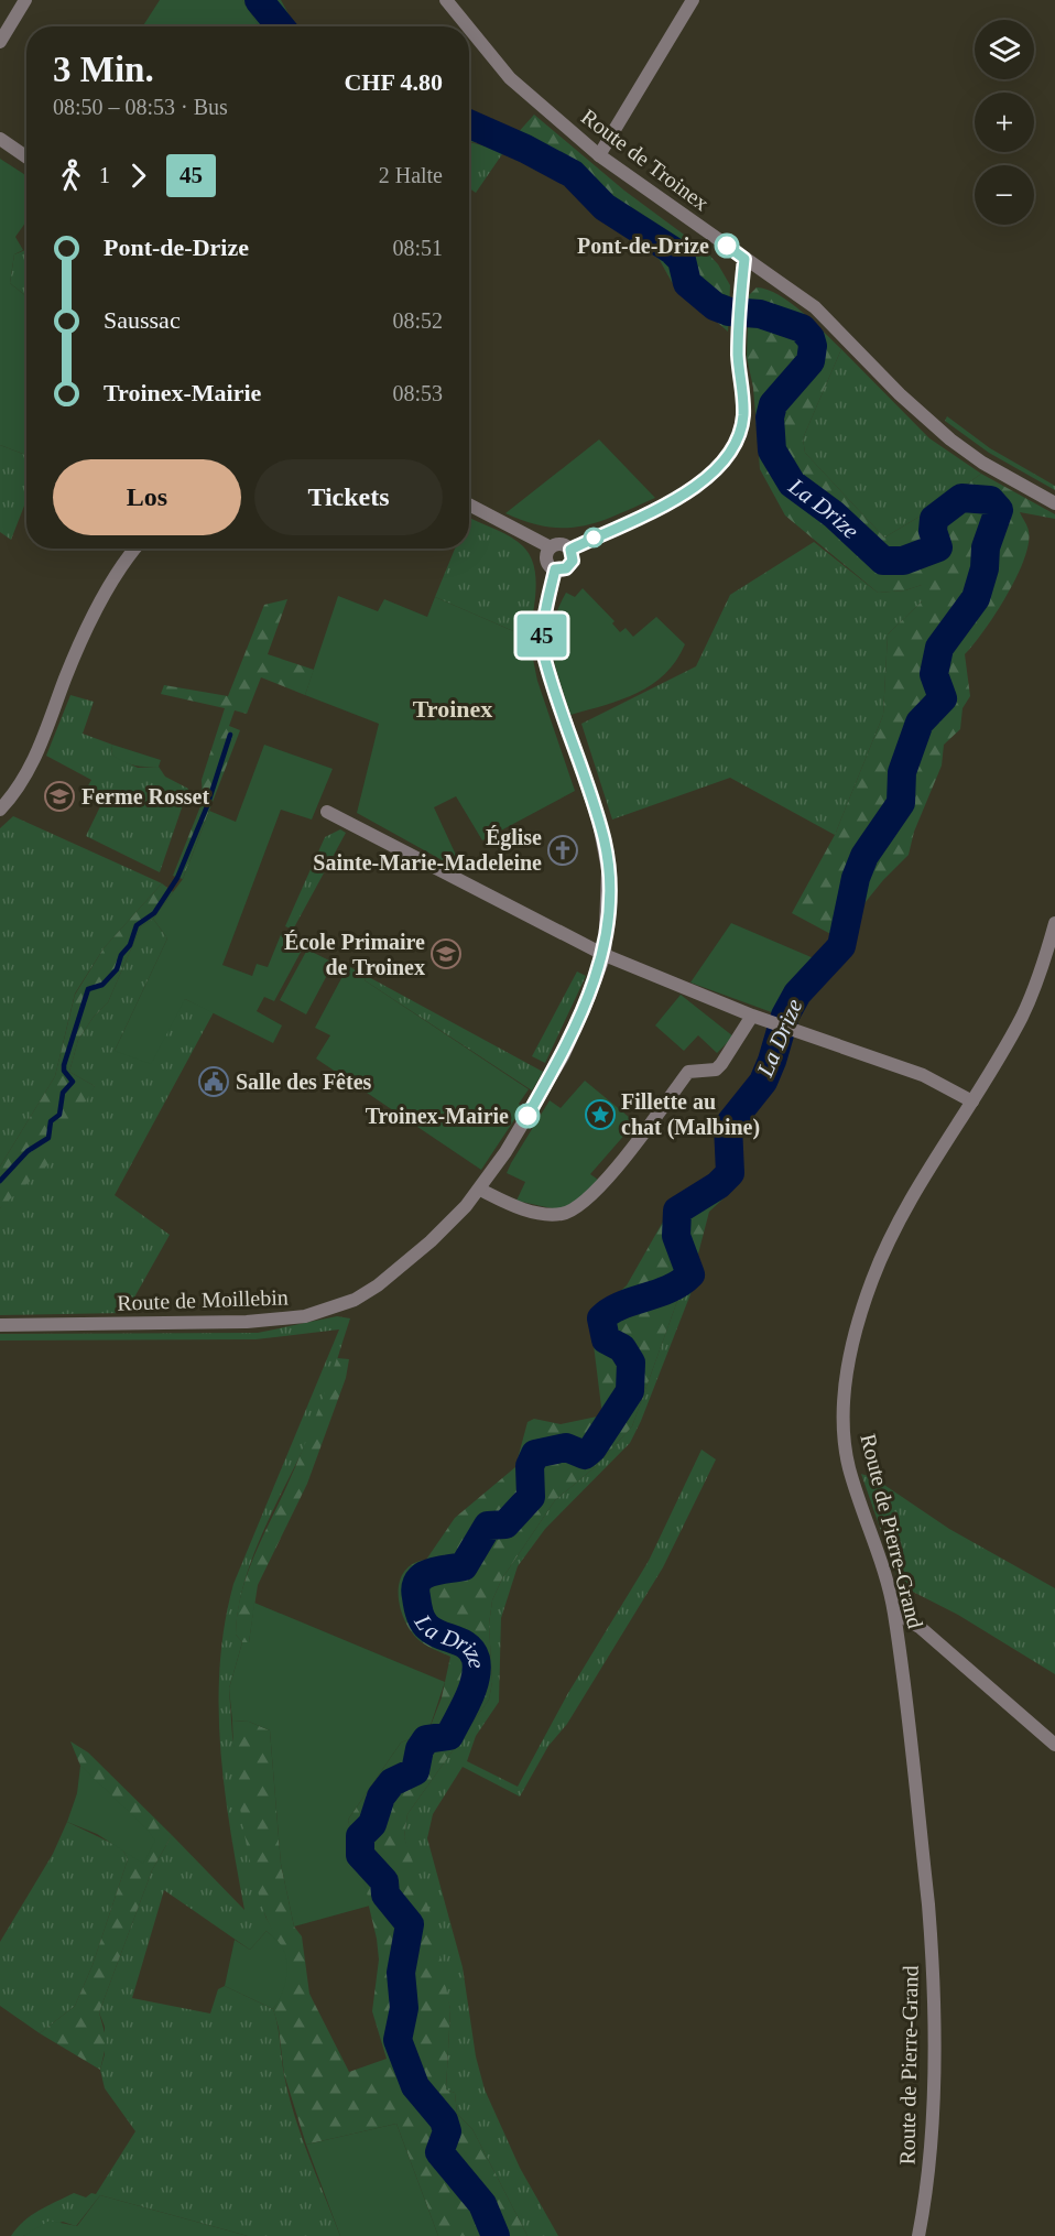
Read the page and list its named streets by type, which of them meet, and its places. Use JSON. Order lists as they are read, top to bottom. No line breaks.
{"streets":{"street":["Route de Troinex","Route de Moillebin","Route de Pierre-Grand"]},"districts":["Troinex"],"water":["La Drize"],"places":{"other":["Pont-de-Drize","Troinex-Mairie"],"school or university":["Ferme Rosset","École Primaire de Troinex"],"church":["Église Sainte-Marie-Madeleine"],"public building":["Salle des Fêtes"],"place":["Fillette au chat (Malbine)"]},"lines":["bus line 45"],"page":{"on_map":"45","map_buttons":["+","−"],"heading":["3 Min.","08:50 – 08:53 · Bus","CHF 4.80"],"legs":["1","45","2 Halte"],"list":[{"name":"Pont-de-Drize","value":"08:51"},{"name":"Saussac","value":"08:52"},{"name":"Troinex-Mairie","value":"08:53"}],"buttons":["Los","Tickets"]}}
